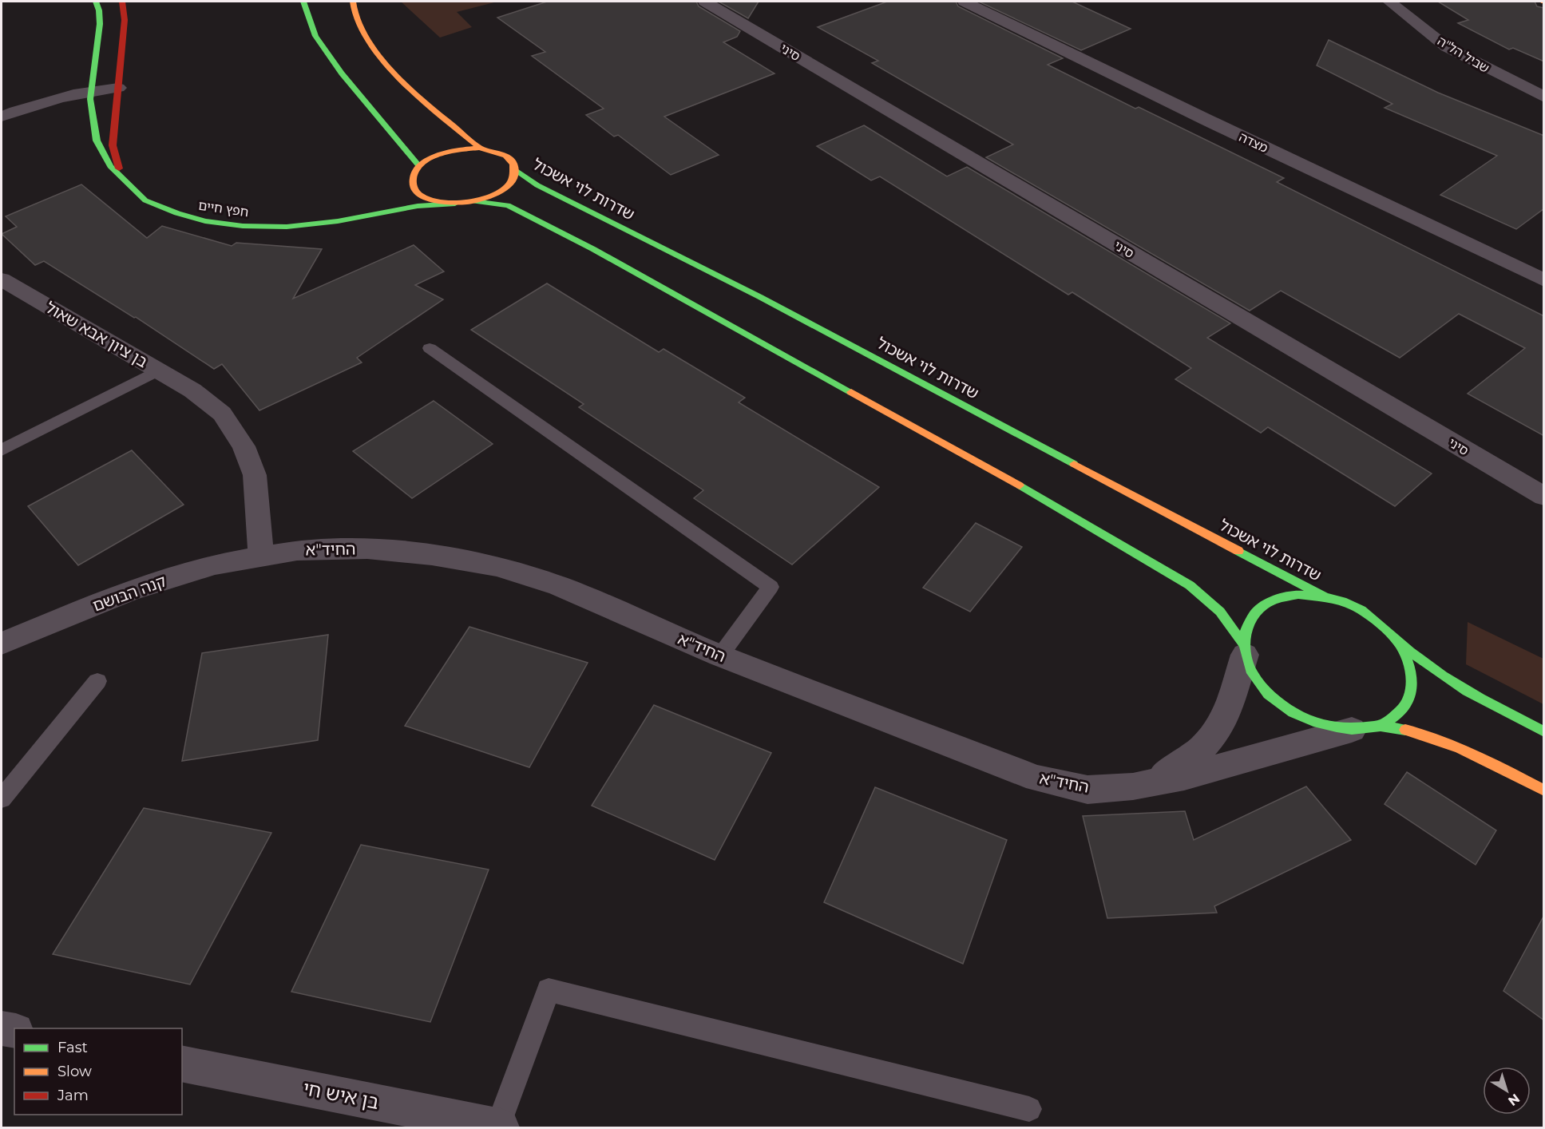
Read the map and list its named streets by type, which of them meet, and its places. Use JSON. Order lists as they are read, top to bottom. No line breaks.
{"streets":{"main road":["שדרות לוי אשכול","חפץ חיים"],"street":["סיני","שביל הל\"ה","מצדה","בן ציון אבא שאול","החיד\"א","קנה הבושם","בן איש חי"]},"crossings":[["שדרות לוי אשכול","החיד\"א"],["בן ציון אבא שאול","החיד\"א"],["בן ציון אבא שאול","קנה הבושם"],["החיד\"א","קנה הבושם"]],"legend":["Fast","Slow","Jam"],"north":"bottom right"}
